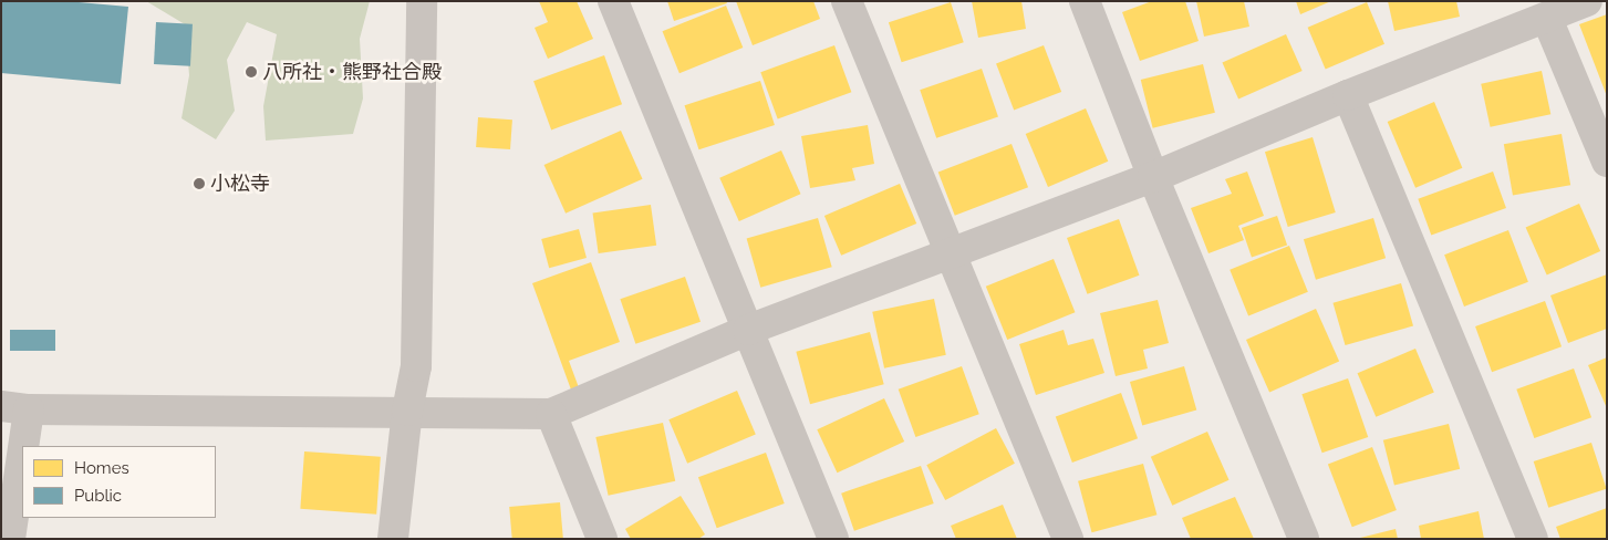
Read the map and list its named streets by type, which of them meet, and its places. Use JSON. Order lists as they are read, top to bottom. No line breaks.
{"places":["八所社・熊野社合殿","小松寺"],"legend":["Homes","Public"]}
